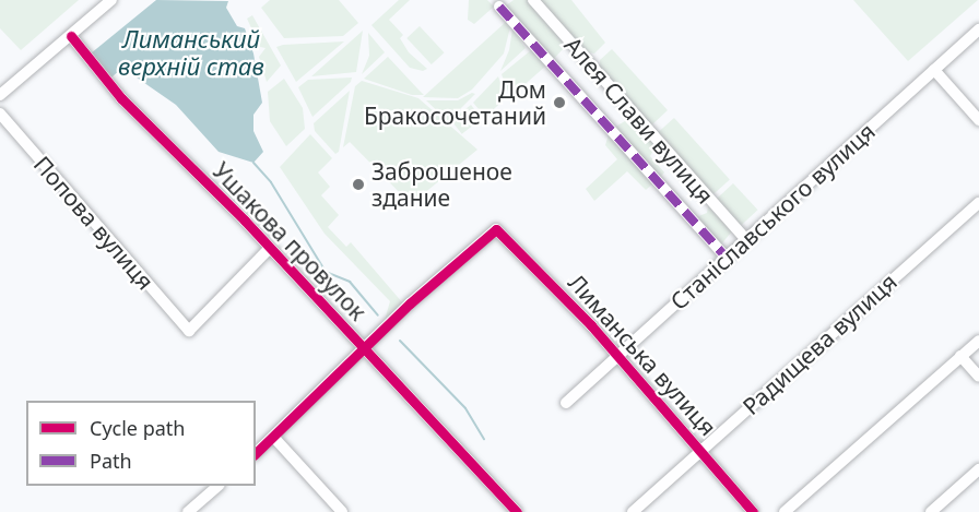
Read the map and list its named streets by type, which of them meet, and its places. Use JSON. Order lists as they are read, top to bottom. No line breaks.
{"streets":{"street":["Алея Слави вулиця","Станіславського вулиця","Попова вулиця","Ушакова провулок","Радищева вулиця","Лиманська вулиця"]},"crossings":[["Алея Слави вулиця","Станіславського вулиця"],["Станіславського вулиця","Лиманська вулиця"],["Попова вулиця","Ушакова провулок"],["Ушакова провулок","Лиманська вулиця"],["Радищева вулиця","Лиманська вулиця"]],"water":["Лиманський верхній став"],"places":["Дом Бракосочетаний","Заброшеное здание"],"legend":["Cycle path","Path"]}
